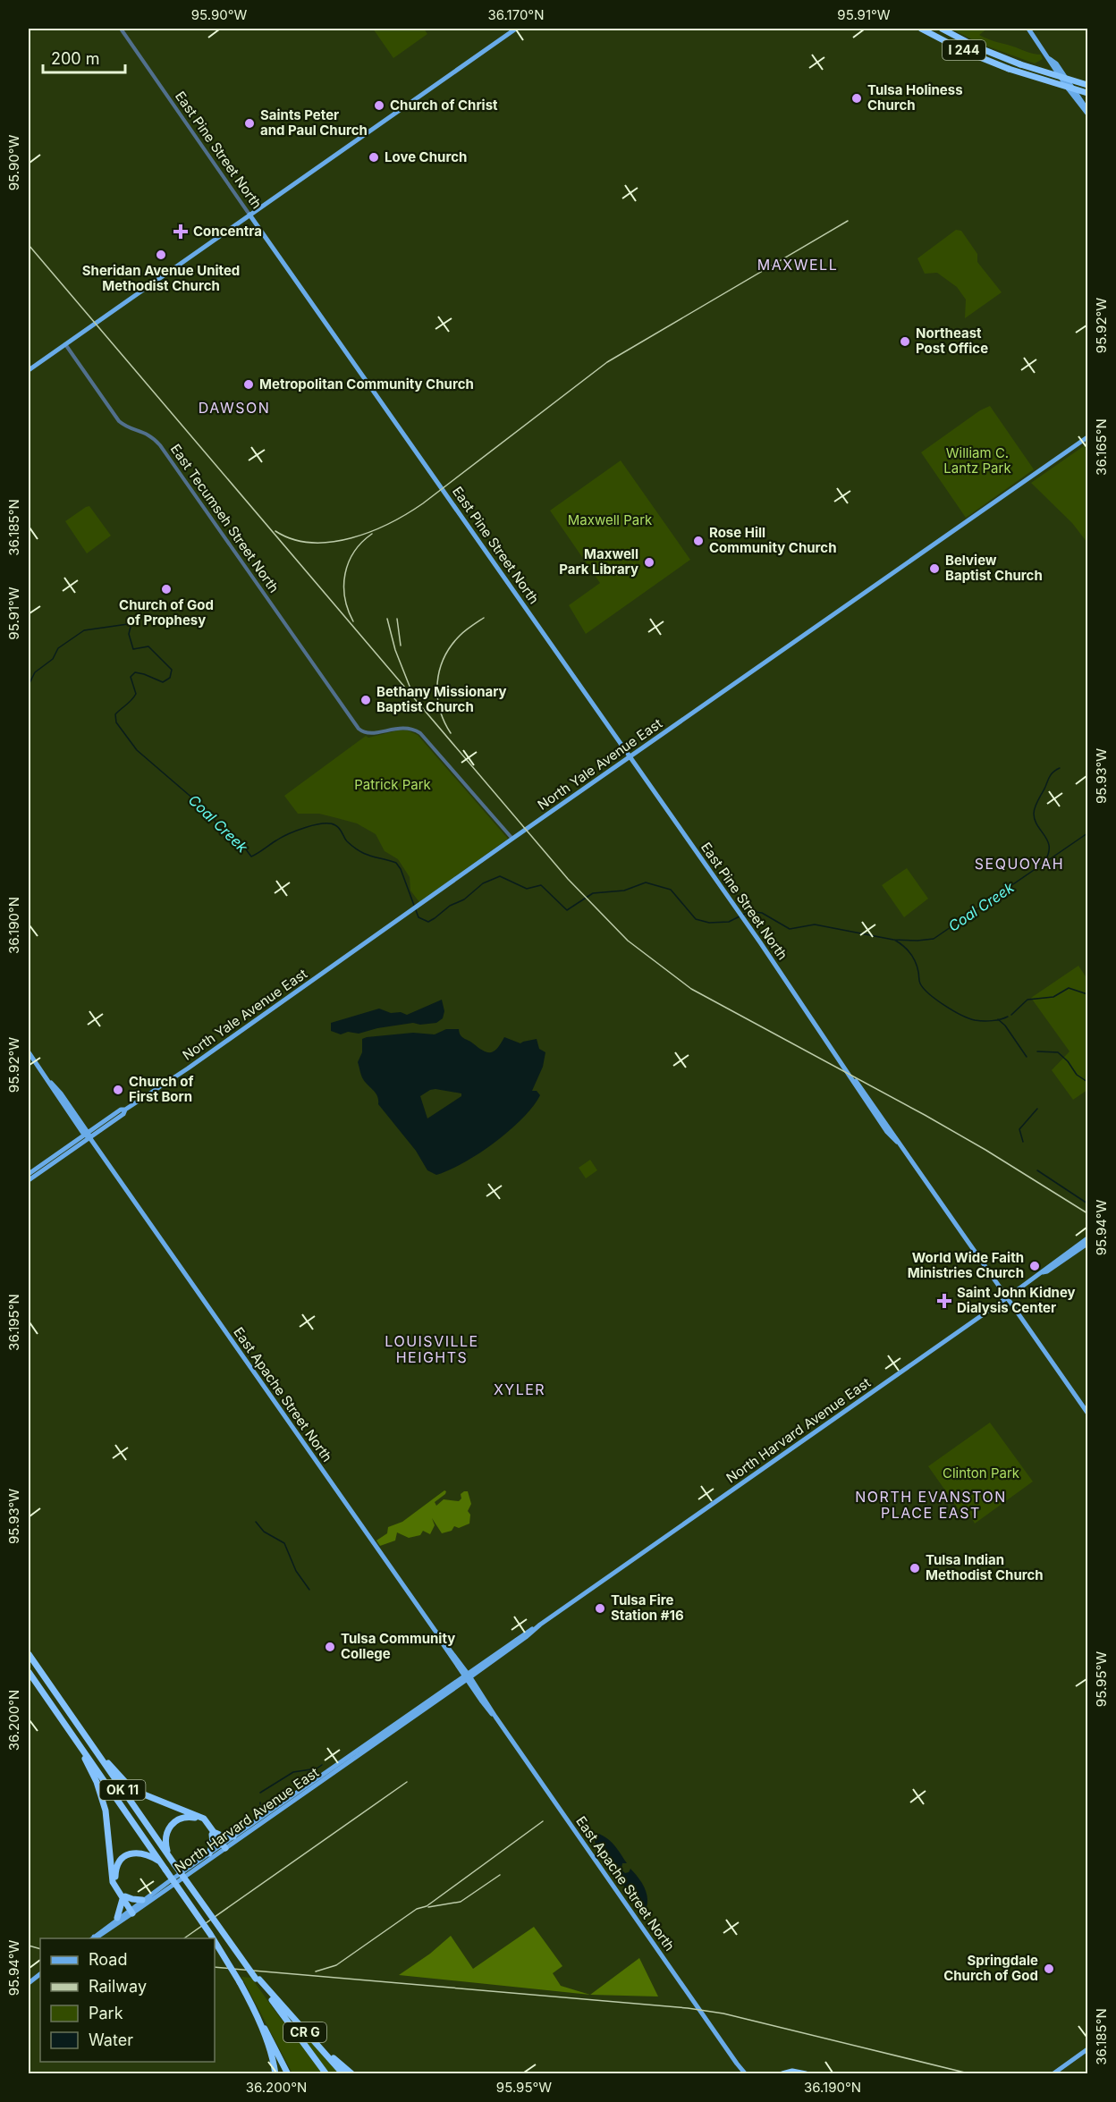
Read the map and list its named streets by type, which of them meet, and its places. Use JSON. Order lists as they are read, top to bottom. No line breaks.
{"streets":{"highway":["I 244","OK 11","CR G"],"main road":["East Pine Street North","North Yale Avenue East","East Apache Street North","North Harvard Avenue East"],"street":["East Tecumseh Street North"]},"crossings":[["East Pine Street North","North Yale Avenue East"],["East Pine Street North","North Harvard Avenue East"],["East Tecumseh Street North","North Yale Avenue East"],["North Yale Avenue East","East Apache Street North"],["East Apache Street North","North Harvard Avenue East"],["OK 11","CR G"]],"districts":["MAXWELL","DAWSON","SEQUOYAH","LOUISVILLE HEIGHTS","XYLER","NORTH EVANSTON PLACE EAST"],"water":["Coal Creek"],"parks":["William C. Lantz Park","Maxwell Park","Patrick Park","Clinton Park"],"places":{"other":["Tulsa Holiness Church","Church of Christ","Saints Peter and Paul Church","Love Church","Sheridan Avenue United Methodist Church","Northeast Post Office","Metropolitan Community Church","Rose Hill Community Church","Maxwell Park Library","Belview Baptist Church","Church of God of Prophesy","Bethany Missionary Baptist Church","Church of First Born","World Wide Faith Ministries Church","Tulsa Indian Methodist Church","Tulsa Fire Station #16","Tulsa Community College","Springdale Church of God"],"health":["Concentra","Saint John Kidney Dialysis Center"]},"legend":["Road","Railway","Park","Water"],"scale_bar":"200 m","coordinates":["95.90°W","36.170°N","95.91°W","95.92°W","36.165°N","36.185°N","95.93°W","36.190°N","95.94°W","36.195°N","95.95°W","36.200°N"]}
